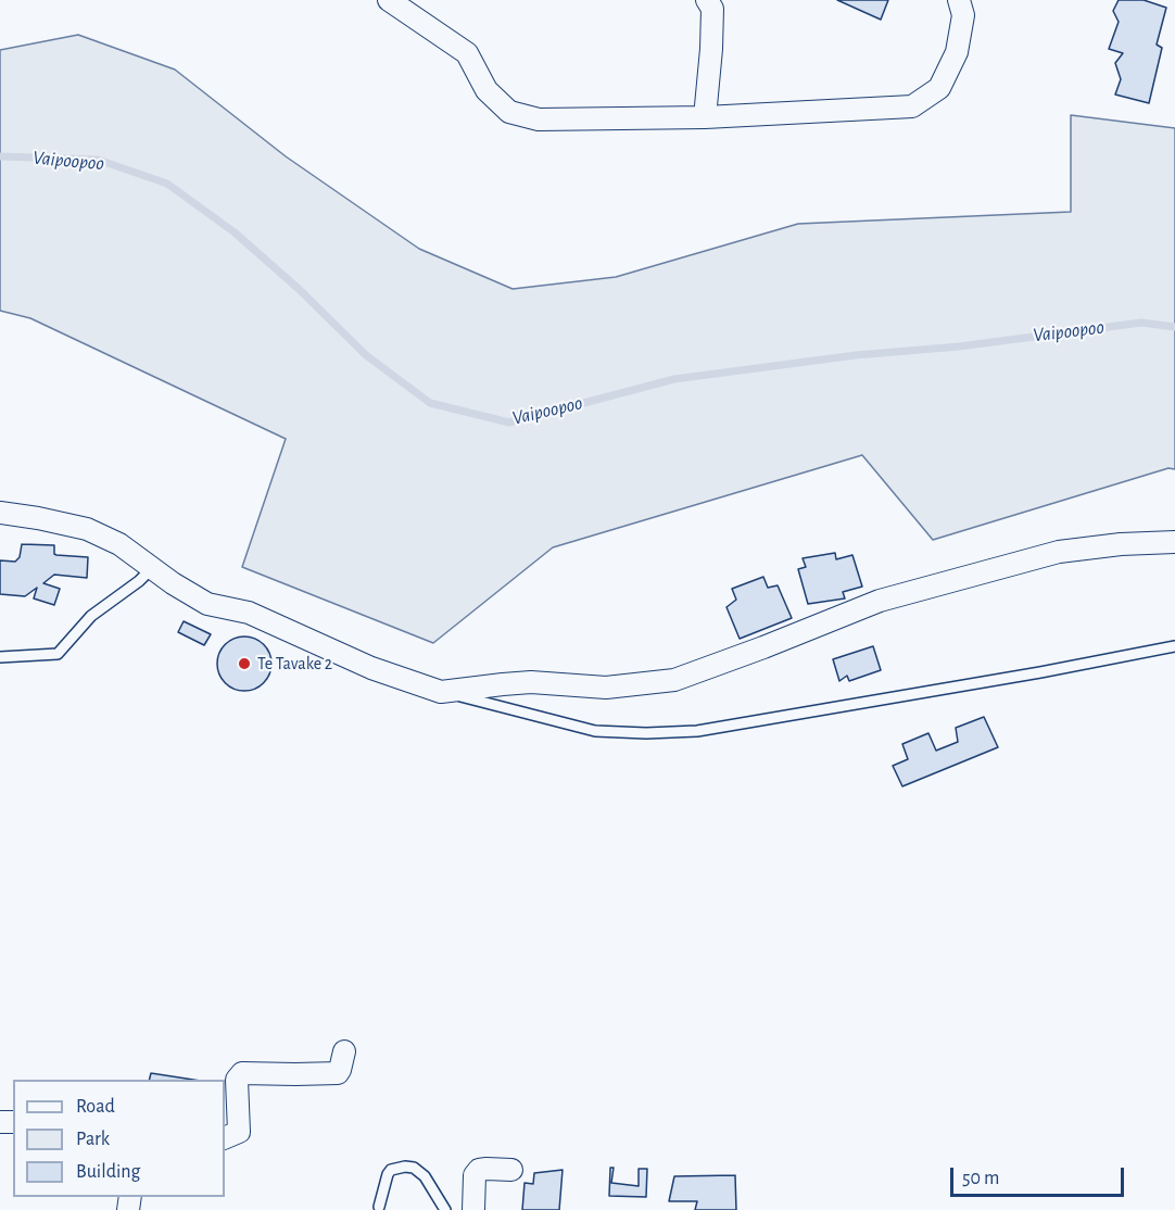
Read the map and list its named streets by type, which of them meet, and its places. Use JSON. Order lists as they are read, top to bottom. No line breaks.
{"water":["Vaipoopoo"],"places":["Te Tavake 2"],"legend":["Road","Park","Building"],"scale_bar":"50 m"}
